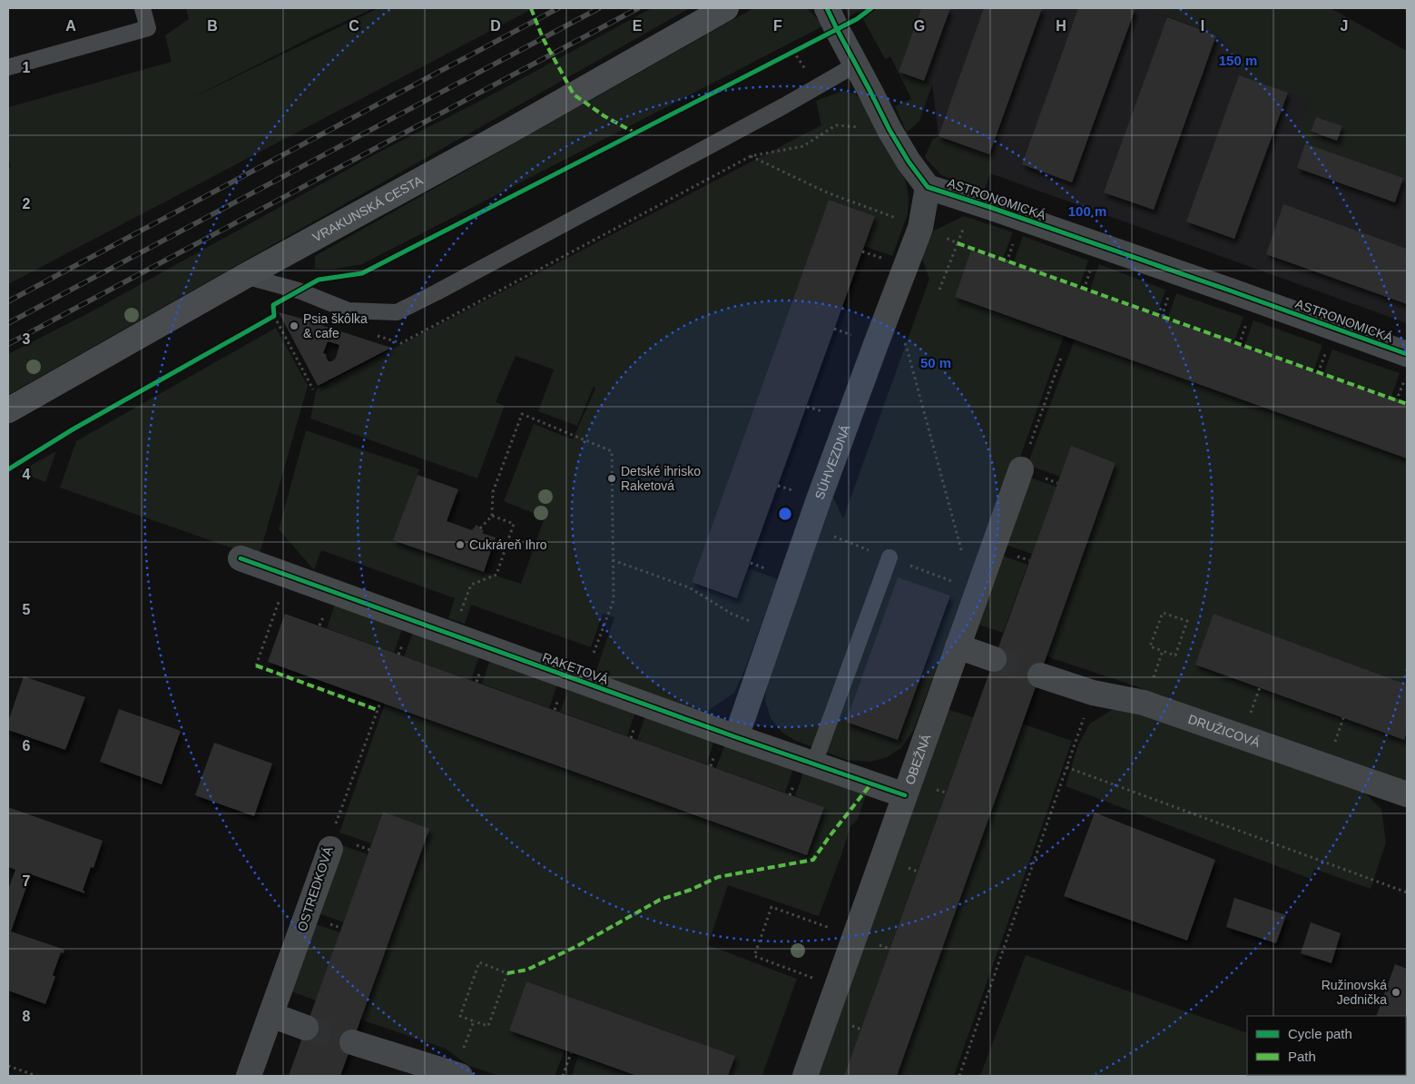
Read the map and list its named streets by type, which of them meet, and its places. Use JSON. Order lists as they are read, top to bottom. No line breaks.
{"streets":{"main road":["VRAKUNSKÁ CESTA"],"street":["ASTRONOMICKÁ","SÚHVEZDNÁ","RAKETOVÁ","DRUŽICOVÁ","OBEŽNÁ","OSTREDKOVÁ"]},"crossings":[["ASTRONOMICKÁ","SÚHVEZDNÁ"],["SÚHVEZDNÁ","RAKETOVÁ"],["RAKETOVÁ","OBEŽNÁ"]],"places":["Psia škôlka & cafe","Detské ihrisko Raketová","Cukráreň Ihro","Ružinovská Jednička"],"legend":["Cycle path","Path"],"grid":{"columns":["A","B","C","D","E","F","G","H","I","J"],"rows":["1","2","3","4","5","6","7","8"]},"rings":["150 m","100 m","50 m"]}
